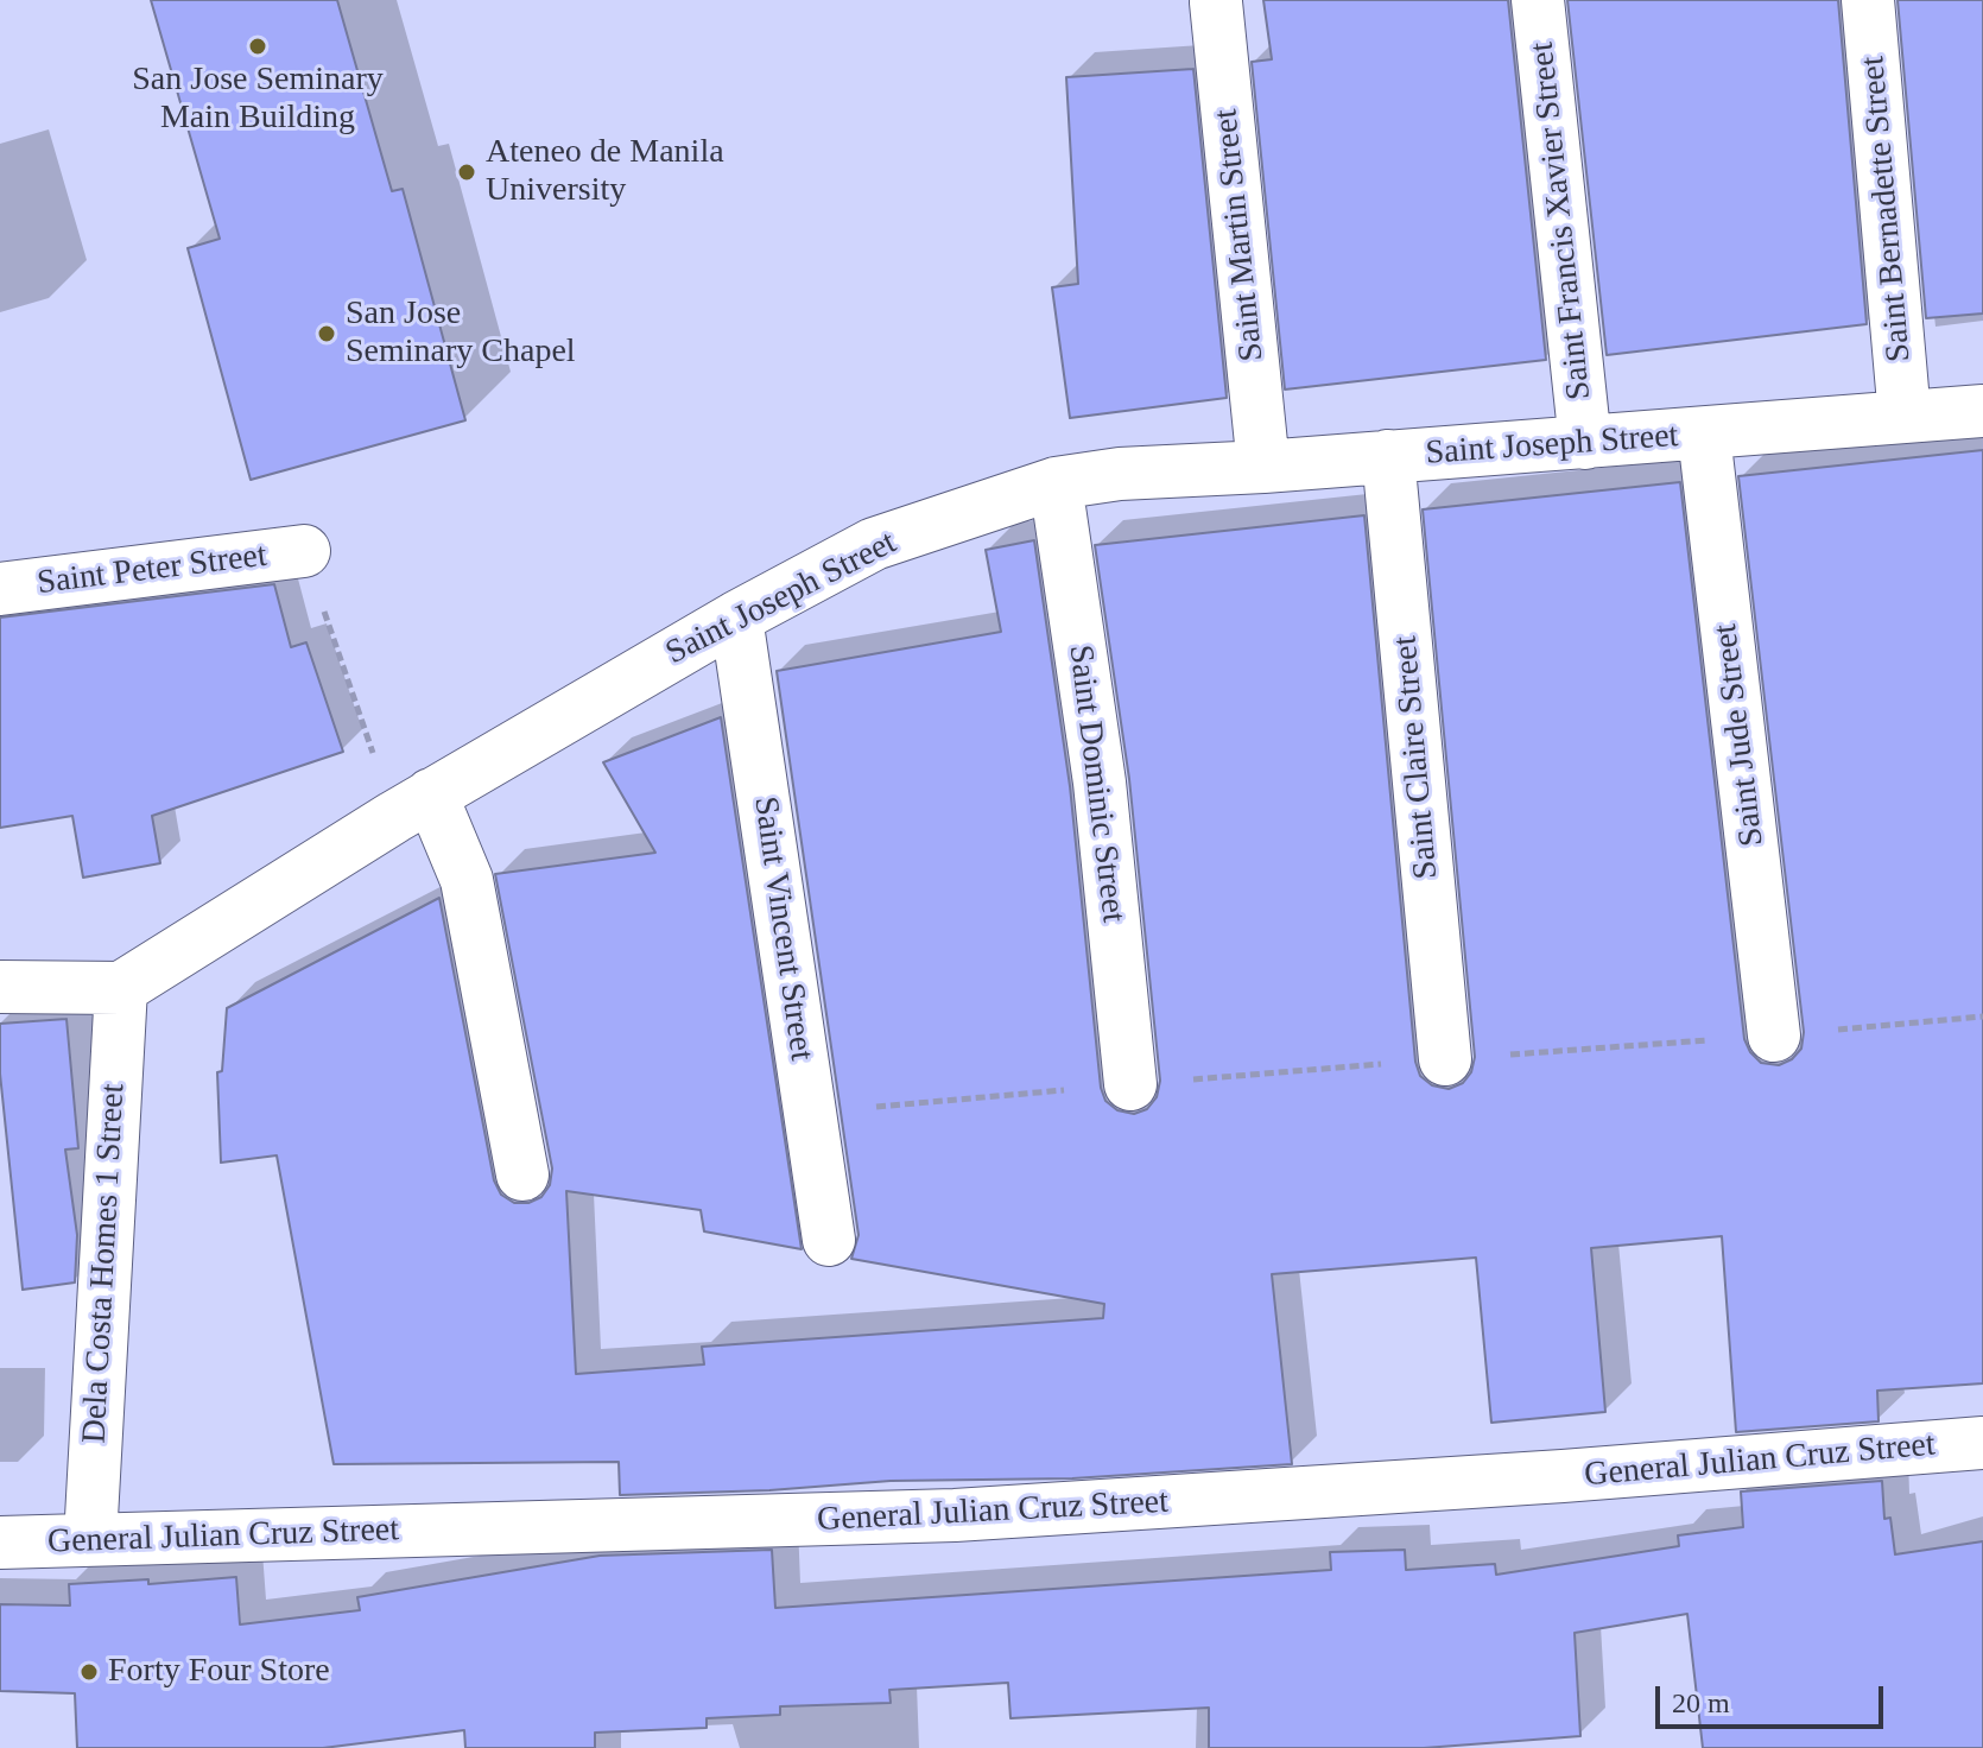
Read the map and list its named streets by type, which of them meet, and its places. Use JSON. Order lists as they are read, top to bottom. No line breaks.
{"streets":{"street":["Saint Bernadette Street","Saint Francis Xavier Street","Saint Martin Street","Saint Joseph Street","Saint Peter Street","Saint Jude Street","Saint Claire Street","Saint Dominic Street","Saint Vincent Street","Dela Costa Homes 1 Street","General Julian Cruz Street"]},"crossings":[["Saint Bernadette Street","Saint Joseph Street"],["Saint Francis Xavier Street","Saint Joseph Street"],["Saint Martin Street","Saint Joseph Street"],["Saint Joseph Street","Saint Jude Street"],["Saint Joseph Street","Saint Claire Street"],["Saint Joseph Street","Saint Dominic Street"],["Saint Joseph Street","Saint Vincent Street"],["Saint Joseph Street","Dela Costa Homes 1 Street"],["Dela Costa Homes 1 Street","General Julian Cruz Street"]],"places":["San Jose Seminary Main Building","Ateneo de Manila University","San Jose Seminary Chapel","Forty Four Store"],"scale_bar":"20 m"}
